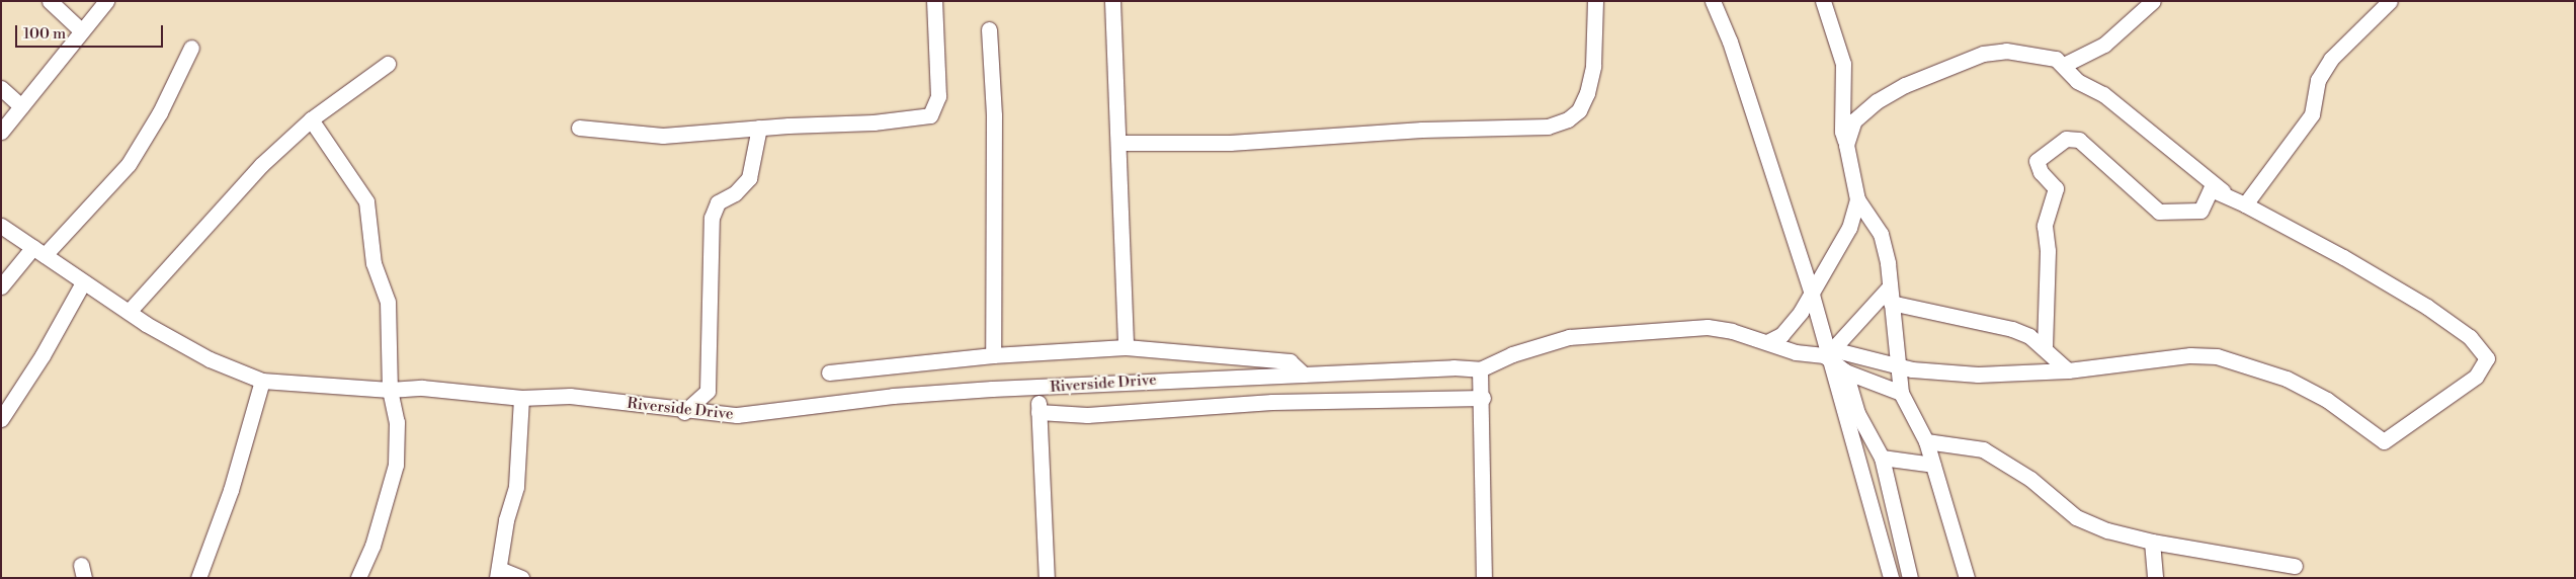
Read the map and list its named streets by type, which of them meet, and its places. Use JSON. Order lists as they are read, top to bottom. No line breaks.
{"streets":{"street":["Riverside Drive"]},"scale_bar":"100 m"}
